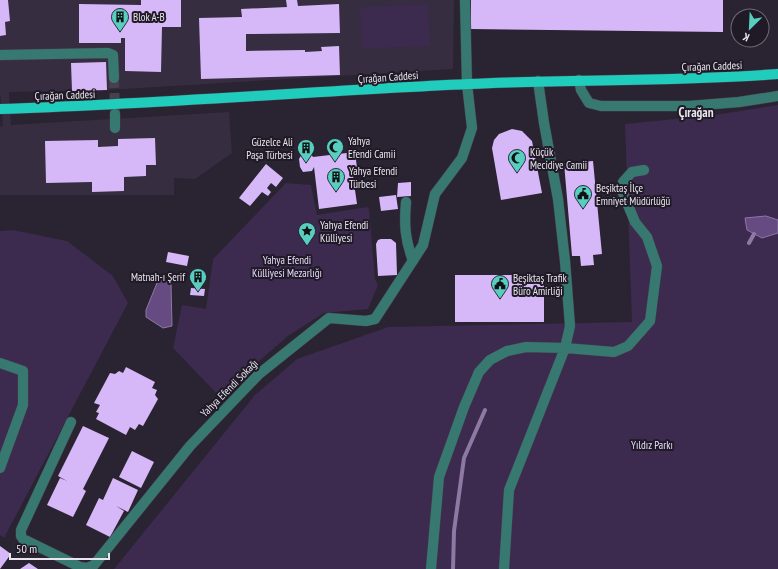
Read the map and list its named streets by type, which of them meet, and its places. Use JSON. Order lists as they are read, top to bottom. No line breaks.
{"streets":{"main road":["Çırağan Caddesi"],"street":["Yahya Efendi Sokağı"]},"crossings":[["Çırağan Caddesi","Yahya Efendi Sokağı"]],"districts":["Çırağan"],"parks":["Yahya Efendi Külliyesi Mezarlığı","Yıldız Parkı"],"places":{"building":["Blok A-B","Güzelce Ali Paşa Türbesi","Yahya Efendi Türbesi","Matnah-ı Şerif"],"mosque":["Yahya Efendi Camii","Küçük Mecidiye Camii"],"public building":["Beşiktaş İlçe Emniyet Müdürlüğü","Beşiktaş Trafik Büro Amirliği"],"place":["Yahya Efendi Külliyesi"]},"scale_bar":"50 m","north":"bottom left"}
